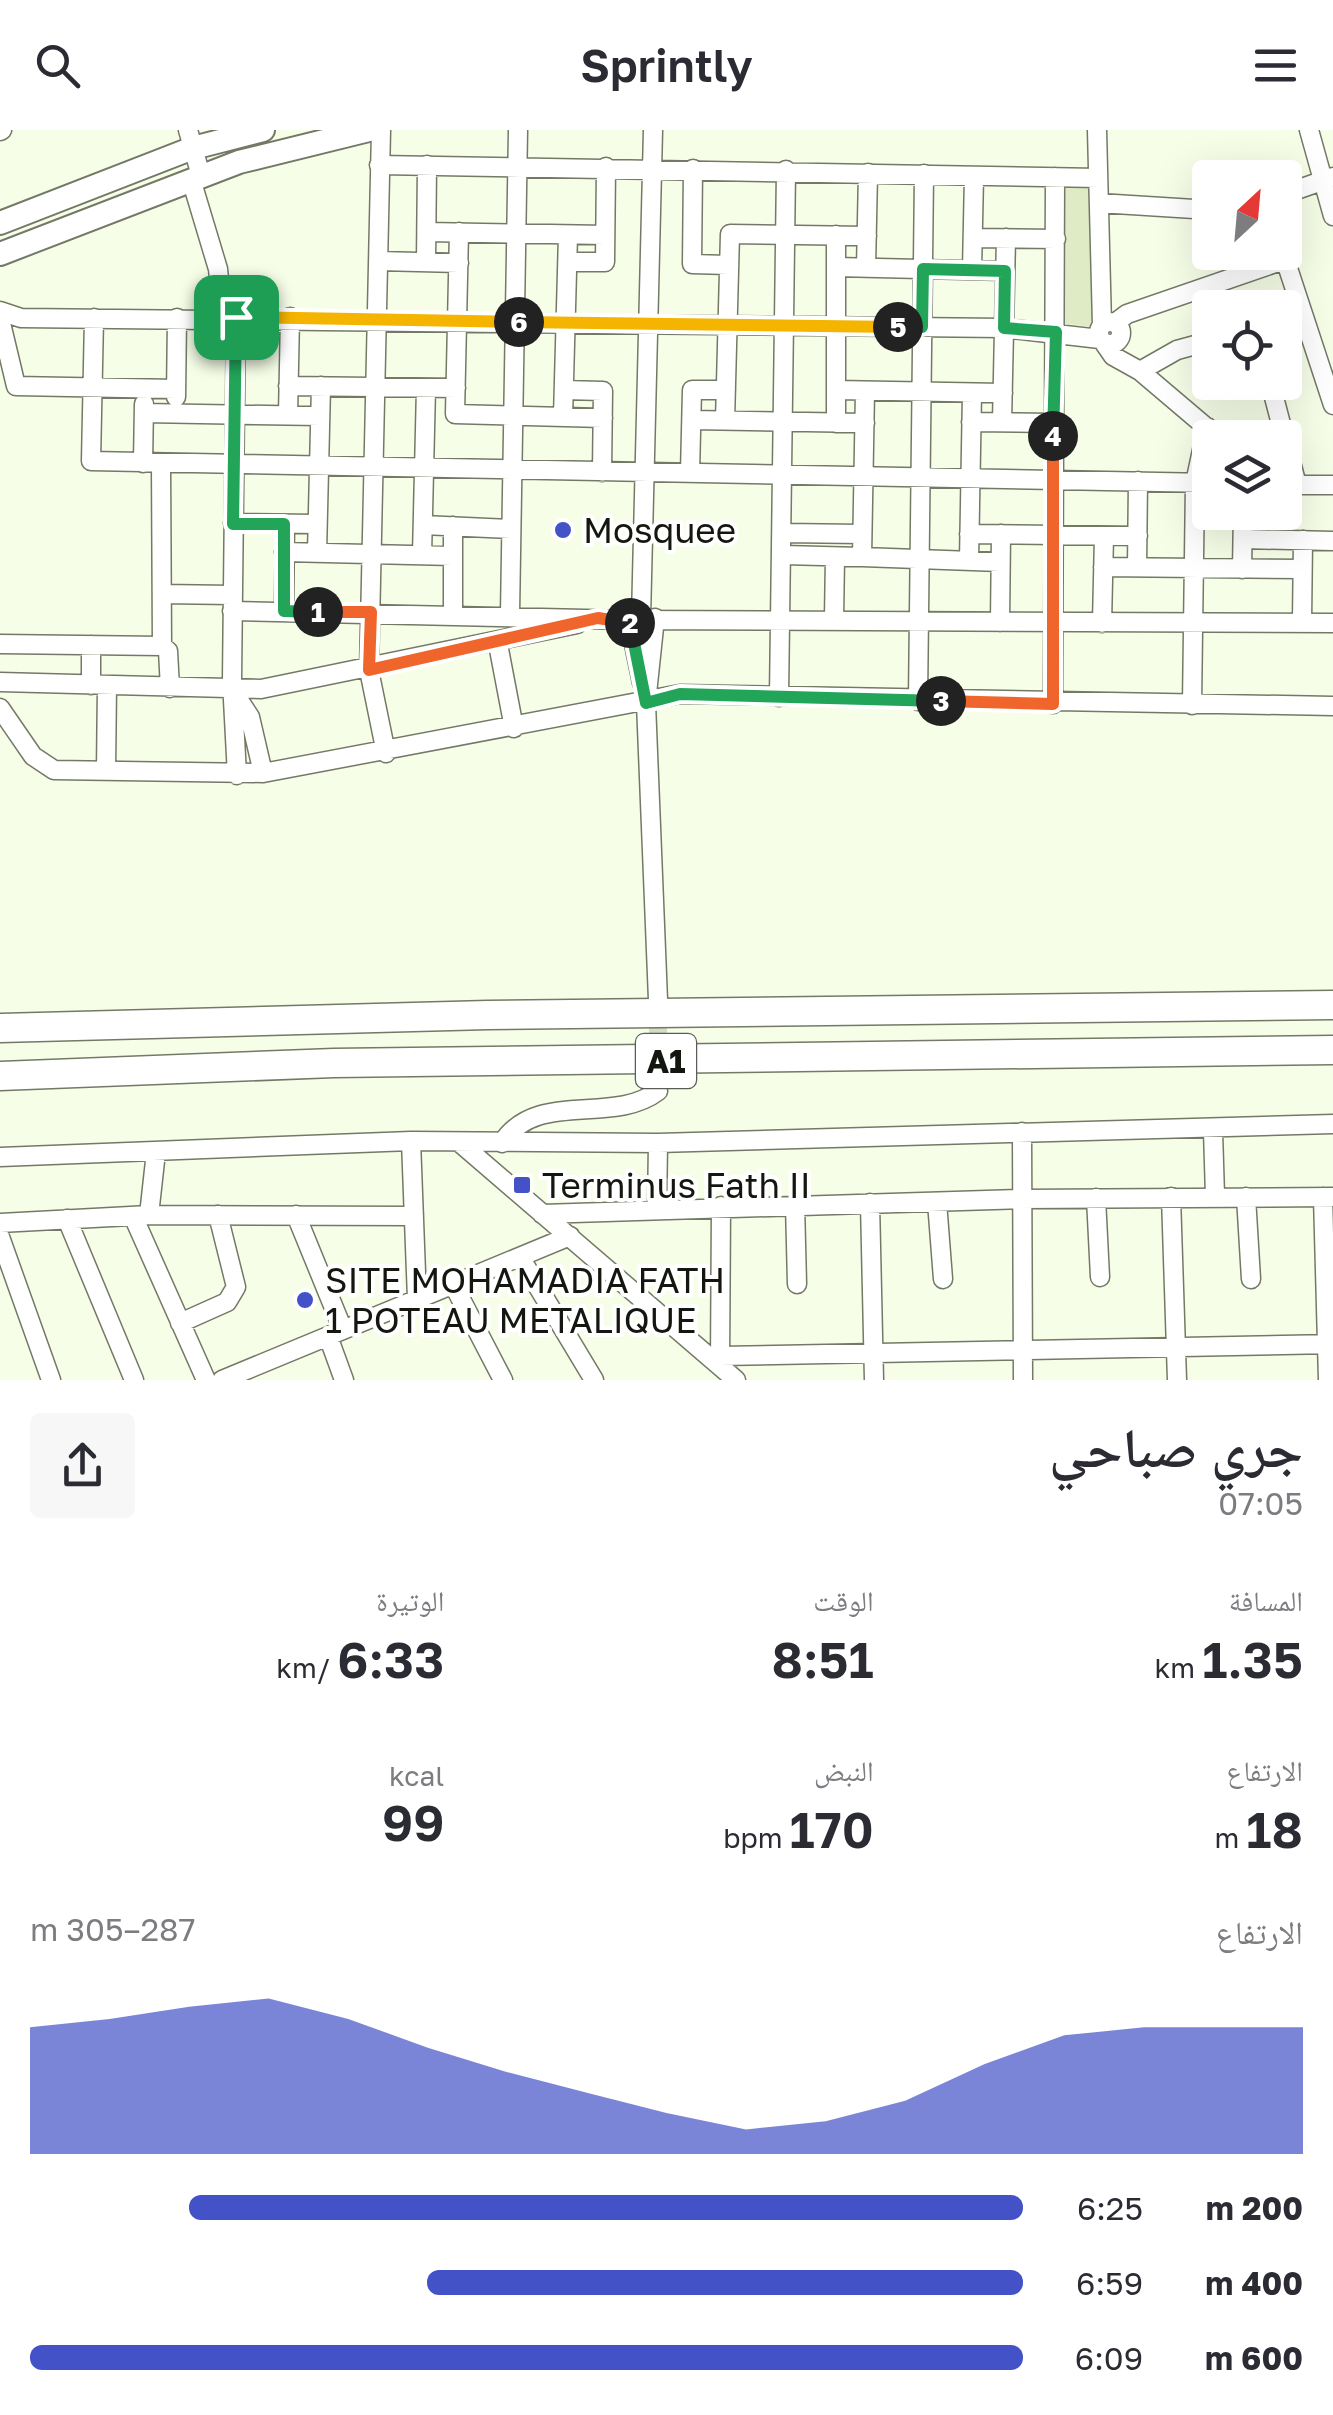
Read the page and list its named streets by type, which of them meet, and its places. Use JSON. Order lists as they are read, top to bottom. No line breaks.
{"streets":{"highway":["A1"]},"places":{"other":["Mosquee","SITE MOHAMADIA FATH 1 POTEAU METALIQUE"],"transit":["Terminus Fath II"]},"north":"top right","page":{"header":"Sprintly","pins":["6","5","4","1","2","3"],"heading":["جري صباحي","07:05"],"stats":[["المسافة","1.35 km"],["الوقت","8:51"],["الوتيرة","6:33 /km"],["الارتفاع","18 m"],["النبض","170 bpm"],["kcal","99"]],"chart":["الارتفاع","287–305 m"],"list":[{"name":"200 m","note":"6:25"},{"name":"400 m","note":"6:59"},{"name":"600 m","note":"6:09"}]}}
